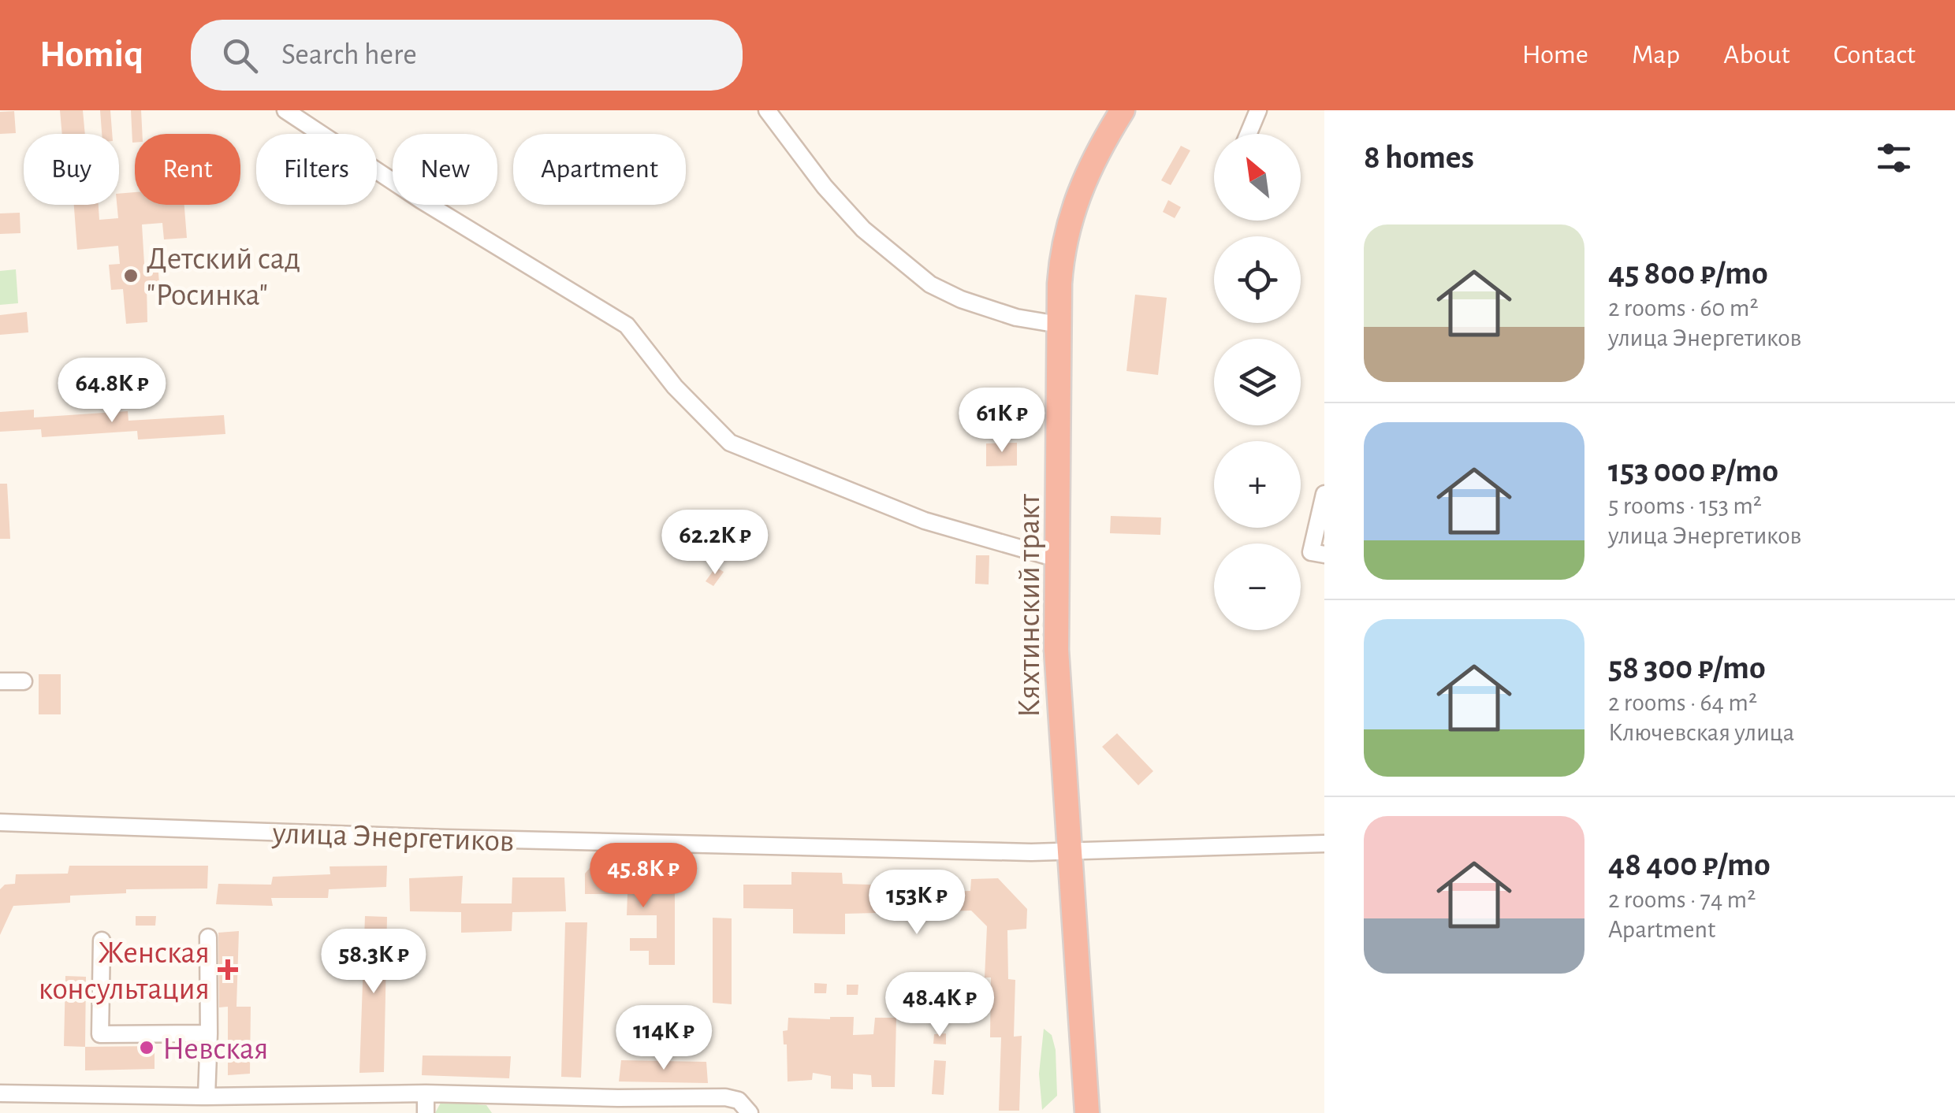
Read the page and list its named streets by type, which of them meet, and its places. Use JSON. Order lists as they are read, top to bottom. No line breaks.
{"streets":{"highway":["Кяхтинский тракт"],"street":["улица Энергетиков"]},"crossings":[["Кяхтинский тракт","улица Энергетиков"]],"places":{"other":["Детский сад \"Росинка\"","Невская"],"health":["Женская консультация"]},"north":"top left","page":{"header":"Homiq","search":"Search here","nav":["Home","Map","About","Contact"],"heading":"8 homes","map_buttons":["+","−"],"chip":["Buy","Rent","Filters","New","Apartment"],"list":[{"name":"45 800 ₽/mo","note":"2 rooms · 60 m² · улица Энергетиков"},{"name":"153 000 ₽/mo","note":"5 rooms · 153 m² · улица Энергетиков"},{"name":"58 300 ₽/mo","note":"2 rooms · 64 m² · Ключевская улица"},{"name":"48 400 ₽/mo","note":"2 rooms · 74 m² · Apartment"}],"price":["64.8K ₽","61K ₽","62.2K ₽","45.8K ₽","153K ₽","58.3K ₽","48.4K ₽","114K ₽"]}}
